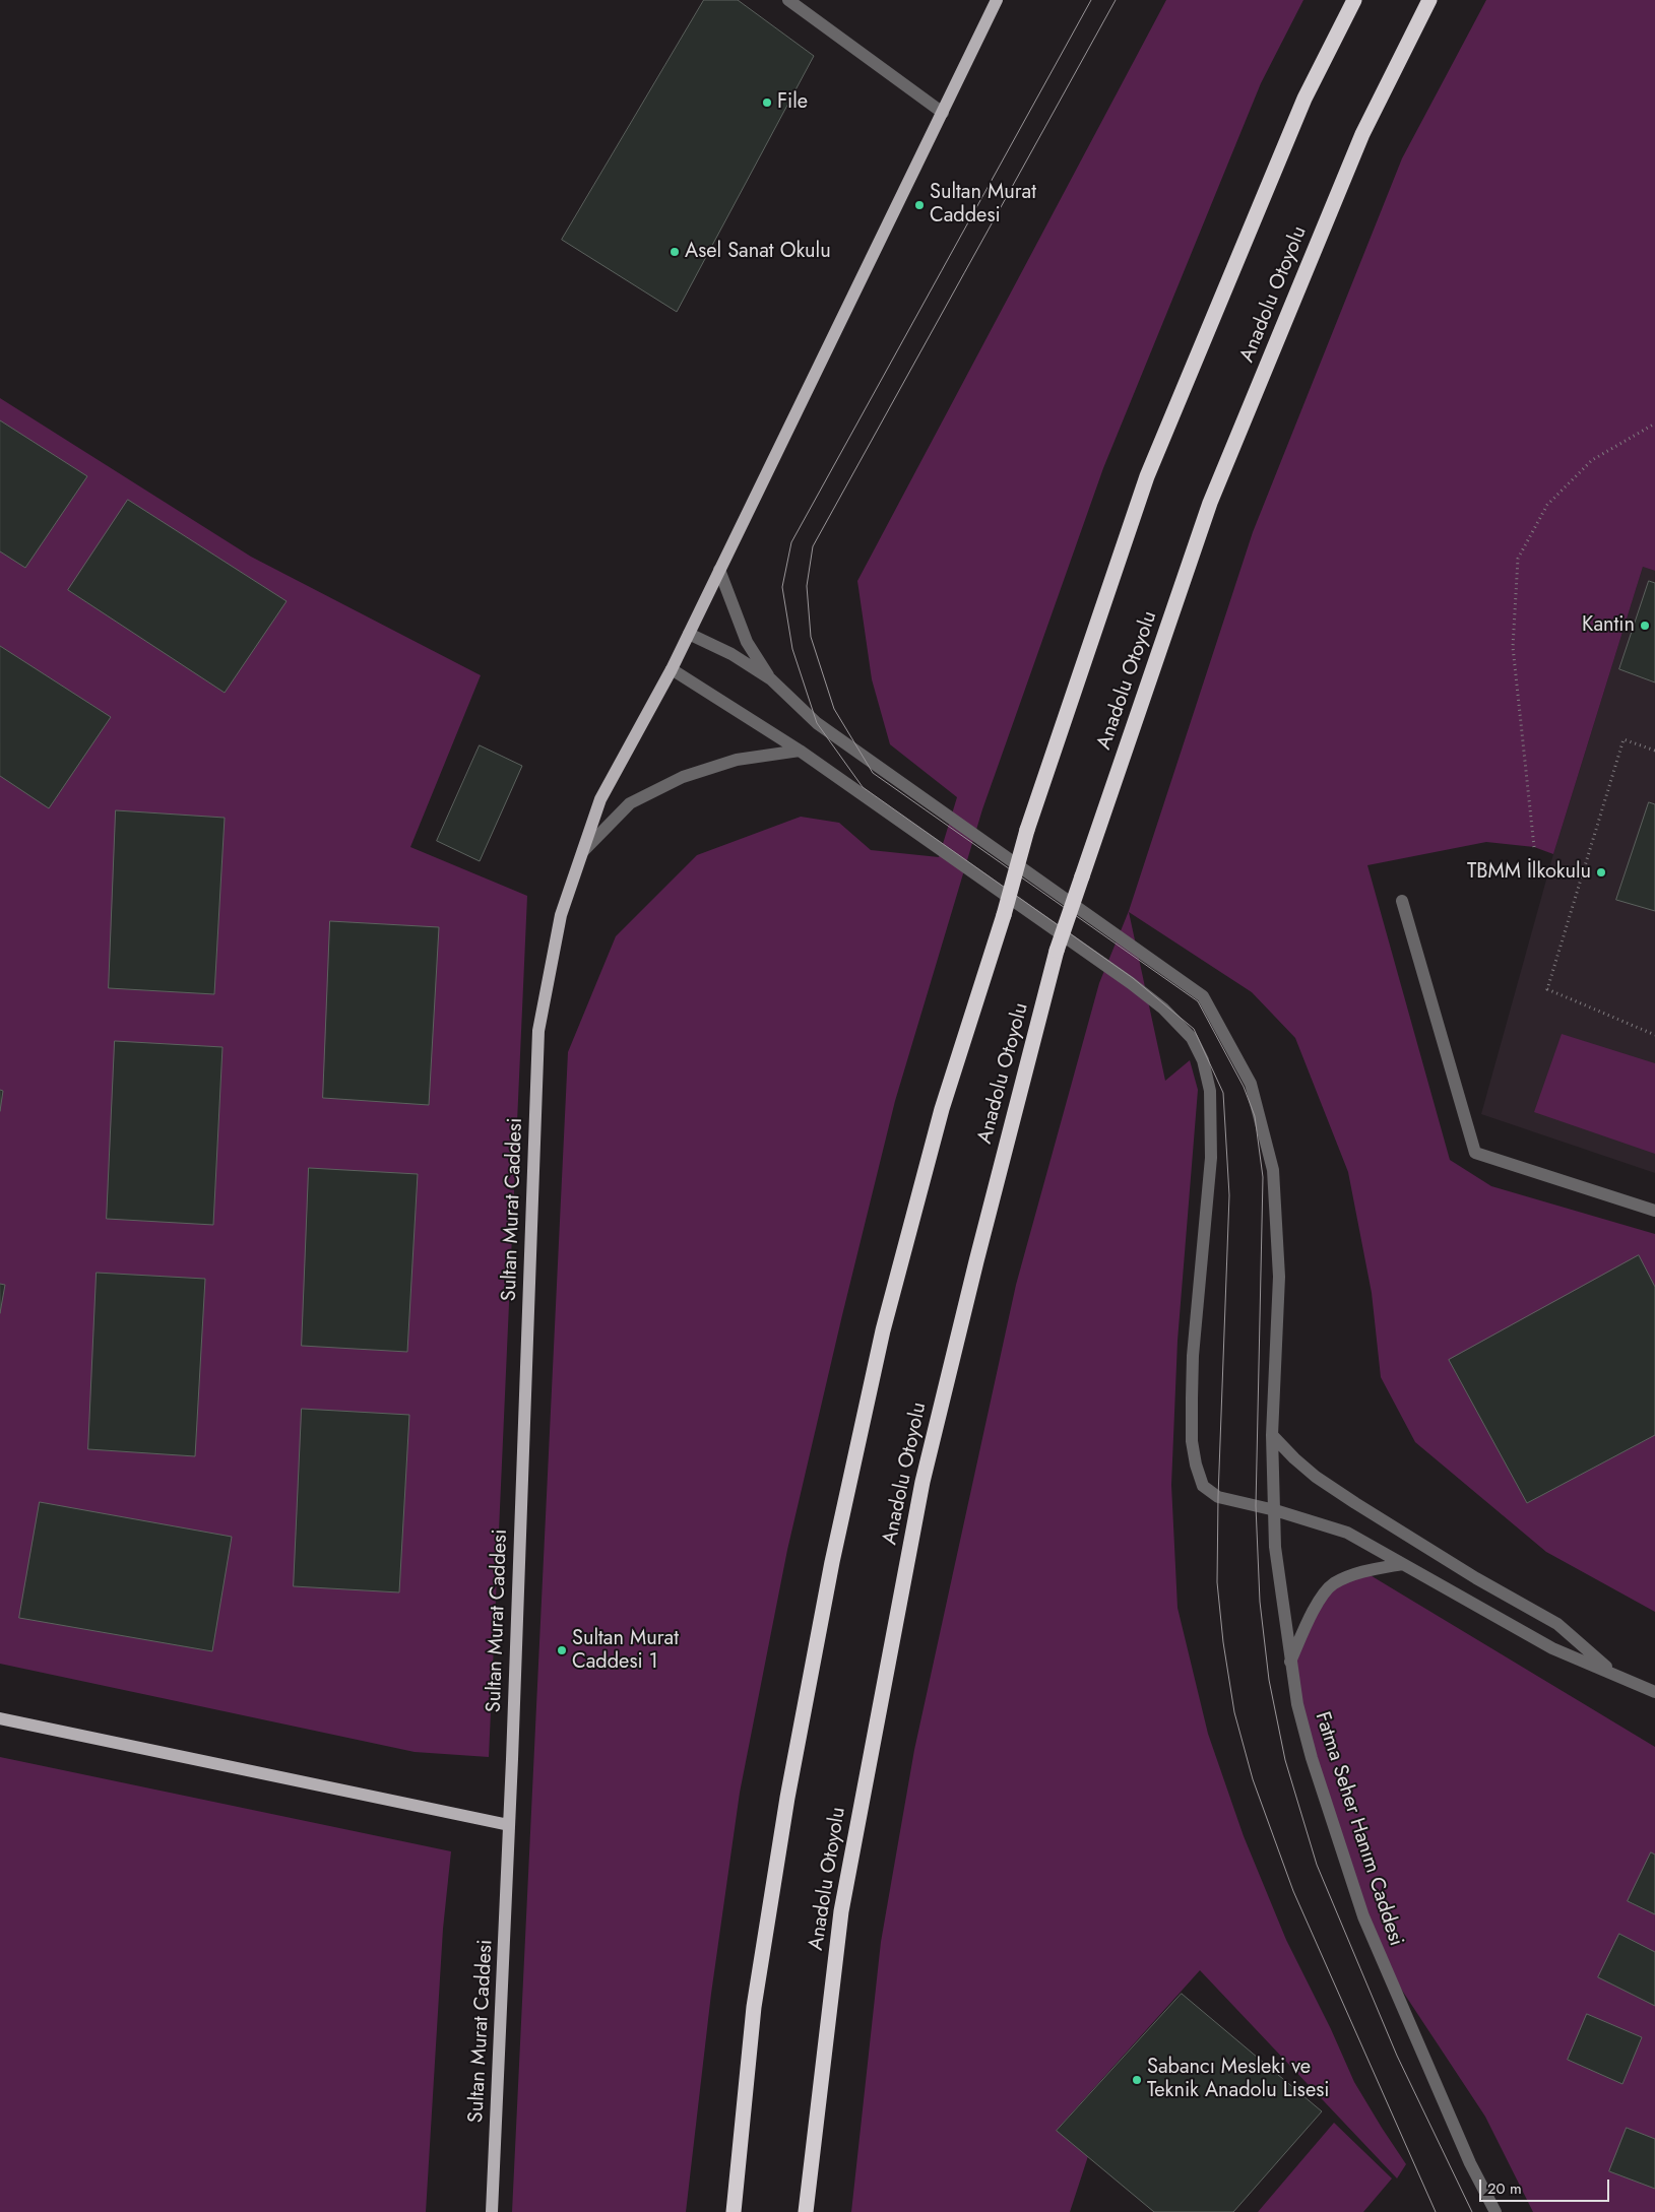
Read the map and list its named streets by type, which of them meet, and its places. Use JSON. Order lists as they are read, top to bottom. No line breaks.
{"streets":{"highway":["Anadolu Otoyolu"],"main road":["Sultan Murat Caddesi"],"street":["Fatma Seher Hanım Caddesi"]},"places":["File","Sultan Murat Caddesi","Asel Sanat Okulu","Kantin","TBMM İlkokulu","Sultan Murat Caddesi 1","Sabancı Mesleki ve Teknik Anadolu Lisesi"],"scale_bar":"20 m"}
